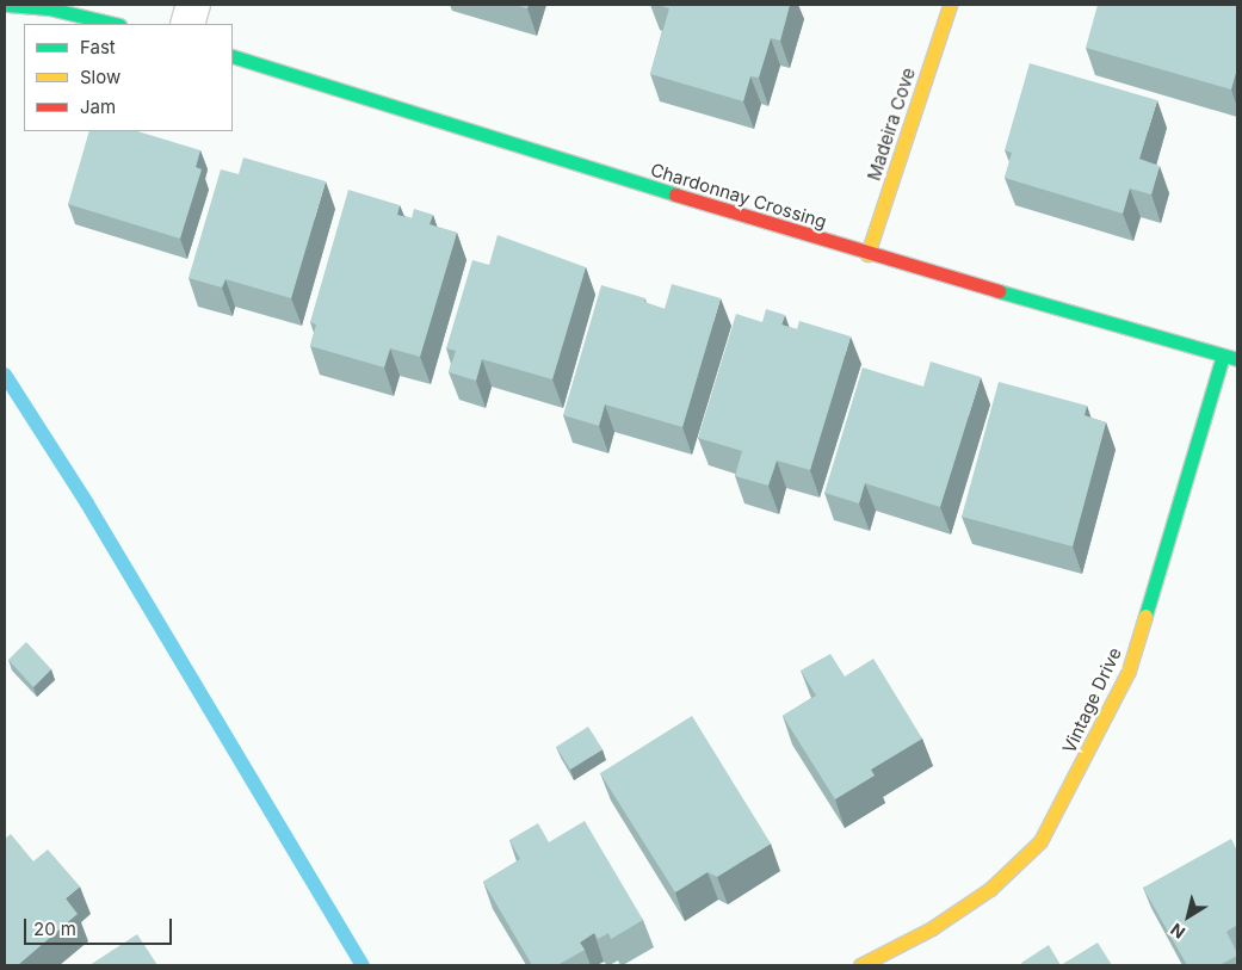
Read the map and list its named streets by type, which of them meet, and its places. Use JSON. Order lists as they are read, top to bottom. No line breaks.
{"streets":{"street":["Madeira Cove","Chardonnay Crossing","Vintage Drive"]},"crossings":[["Madeira Cove","Chardonnay Crossing"],["Chardonnay Crossing","Vintage Drive"]],"legend":["Fast","Slow","Jam"],"scale_bar":"20 m","north":"bottom left"}
